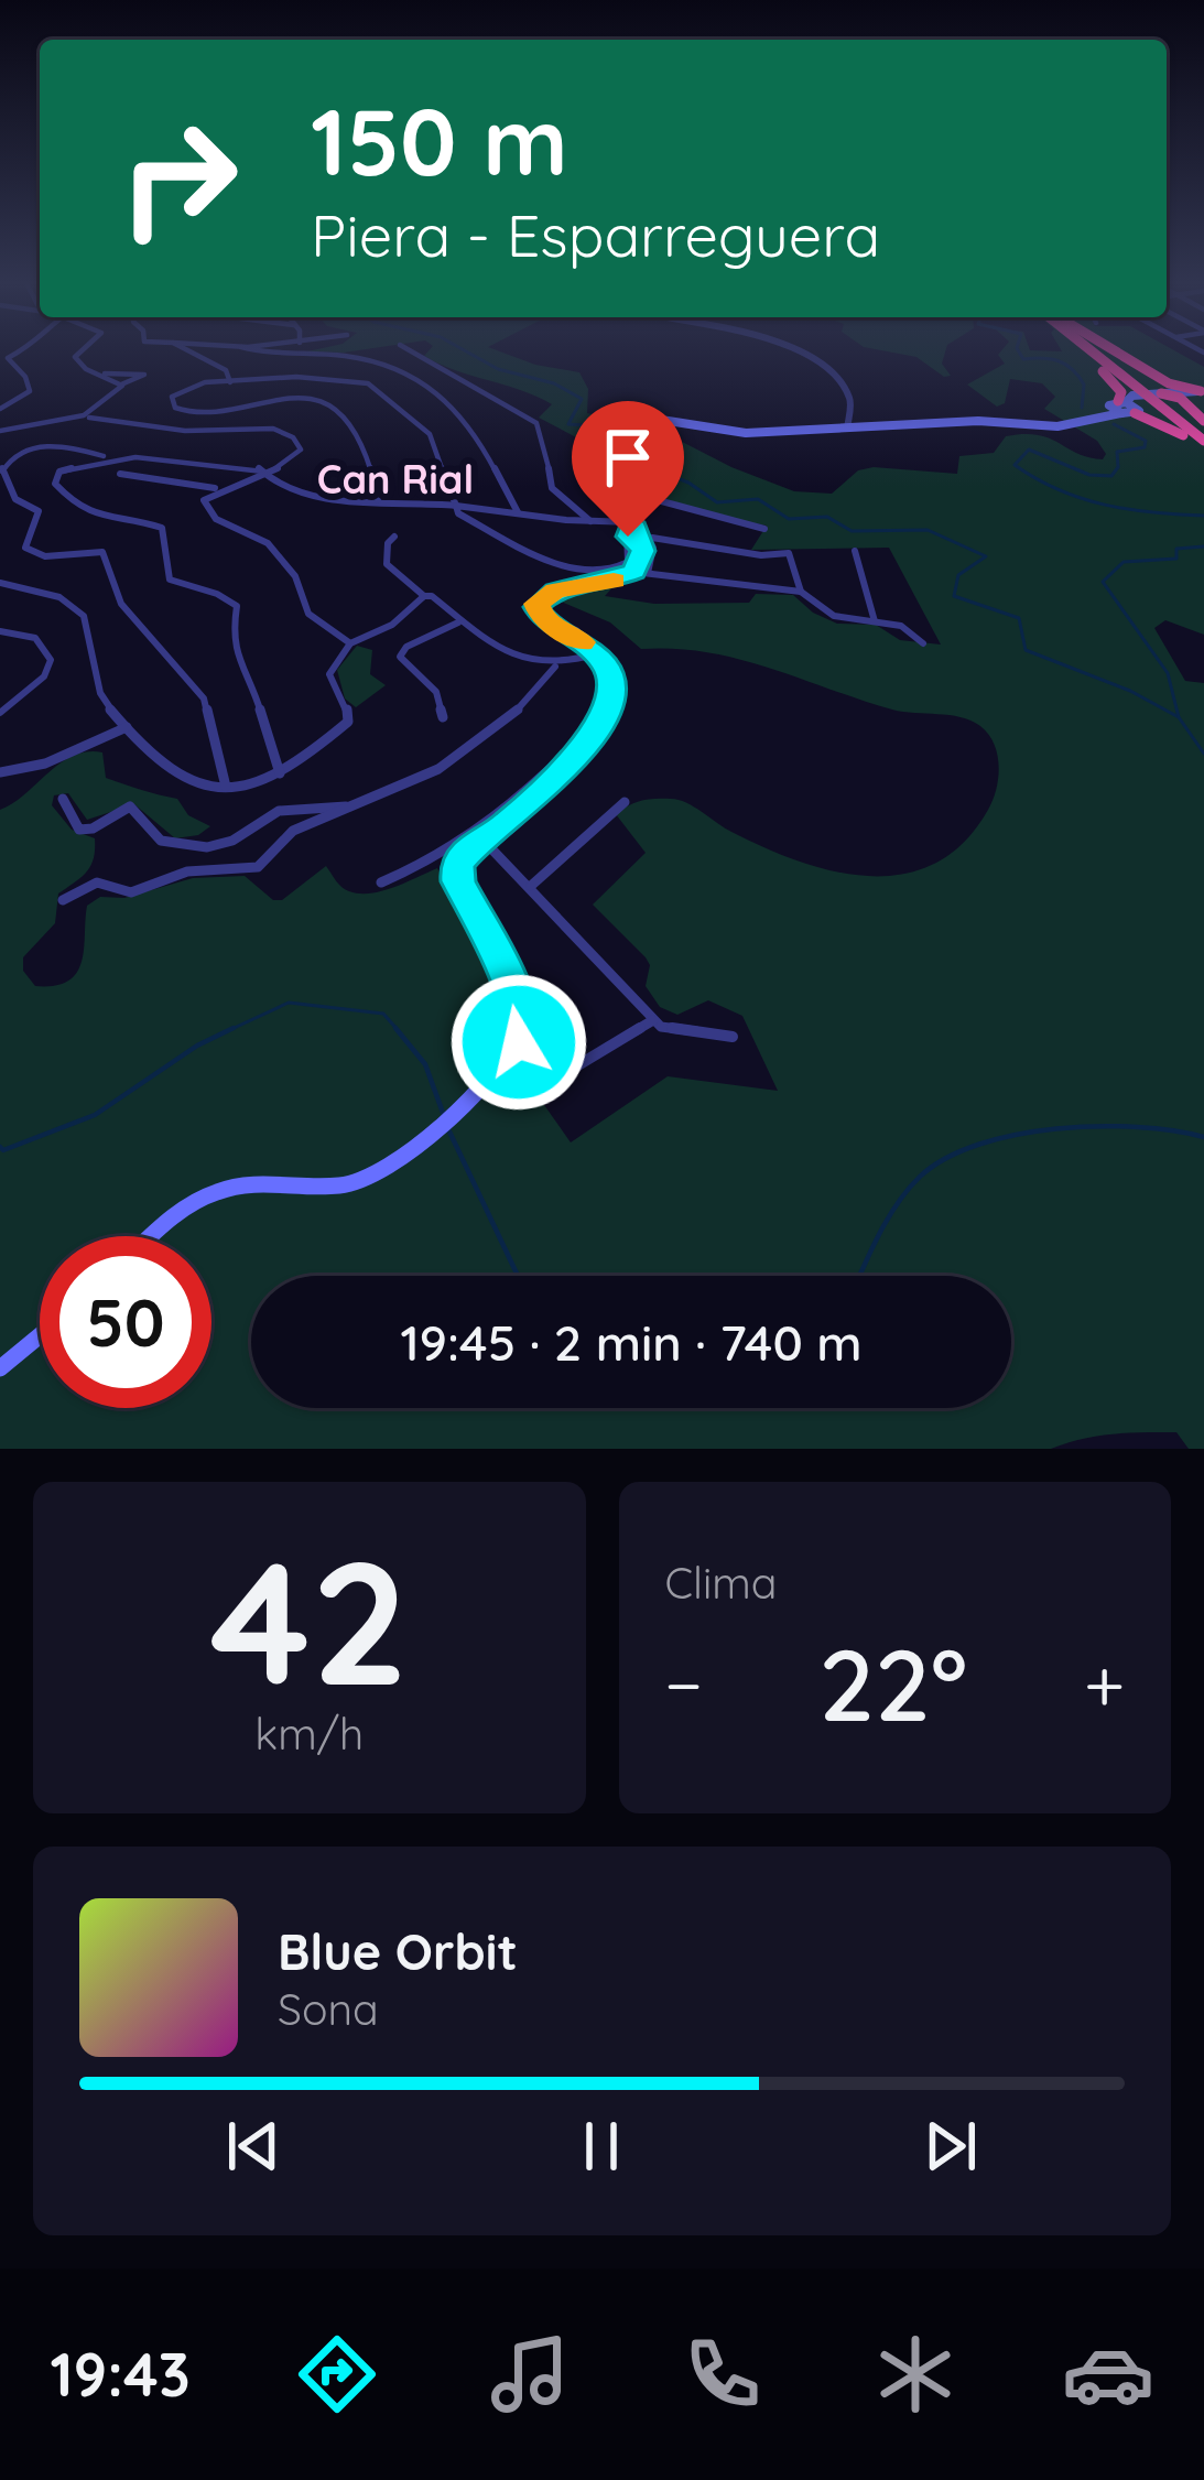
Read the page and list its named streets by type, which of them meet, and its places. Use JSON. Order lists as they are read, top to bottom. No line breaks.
{"districts":["Can Rial"],"page":{"turn":["150 m","Piera - Esparreguera"],"limit":"50","trip":"19:45 · 2 min · 740 m","tile":[["42","km/h"],"Clima"],"heat":["−","22°","+"],"song":["Blue Orbit","Sona"],"tabs":"19:43"}}
